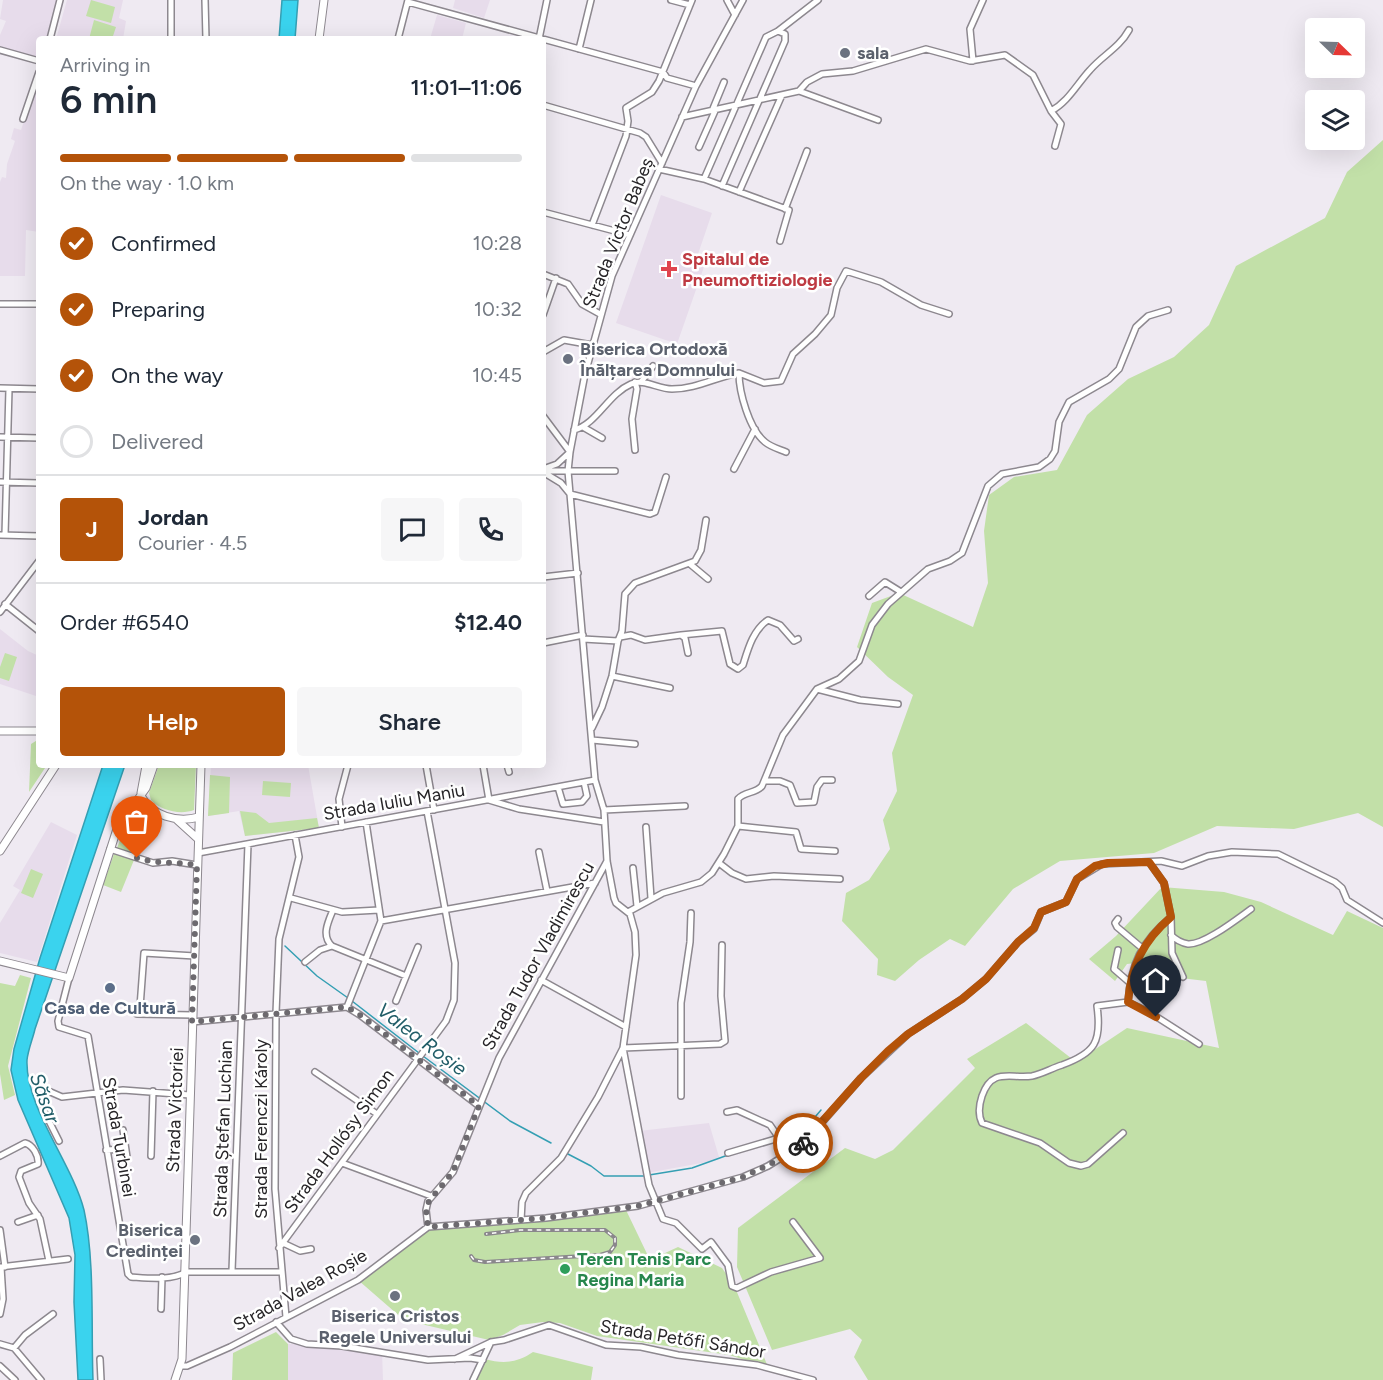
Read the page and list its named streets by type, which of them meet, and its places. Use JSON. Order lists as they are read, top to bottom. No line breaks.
{"streets":{"main road":["Strada Victoriei"],"street":["Strada Victor Babeș","Strada Iuliu Maniu","Strada Tudor Vladimirescu","Strada Ștefan Luchian","Strada Ferenczi Károly","Strada Turbinei","Strada Hollósy Simon","Strada Valea Roșie","Strada Petőfi Sándor"]},"crossings":[["Strada Victor Babeș","Strada Iuliu Maniu"],["Strada Victor Babeș","Strada Tudor Vladimirescu"],["Strada Iuliu Maniu","Strada Victoriei"],["Strada Iuliu Maniu","Strada Ștefan Luchian"],["Strada Iuliu Maniu","Strada Ferenczi Károly"],["Strada Iuliu Maniu","Strada Hollósy Simon"],["Strada Victoriei","Strada Valea Roșie"],["Strada Ferenczi Károly","Strada Hollósy Simon"],["Strada Ferenczi Károly","Strada Valea Roșie"],["Strada Valea Roșie","Strada Petőfi Sándor"]],"water":["Valea Roșie","Săsar"],"places":{"other":["sala","Biserica Ortodoxă Înălțarea Domnului","Casa de Cultură","Biserica Credinței","Teren Tenis Parc Regina Maria","Biserica Cristos Regele Universului"],"health":["Spitalul de Pneumoftiziologie"]},"north":"bottom right","page":{"heading":["6 min","Arriving in","11:01–11:06"],"panel":["Jordan","Courier · 4.5","Order #6540","$12.40"],"bar":"On the way · 1.0 km","list":[["Confirmed","10:28"],["Preparing","10:32"],["On the way","10:45"],"Delivered"],"round":"J","buttons":["Help","Share"]}}
